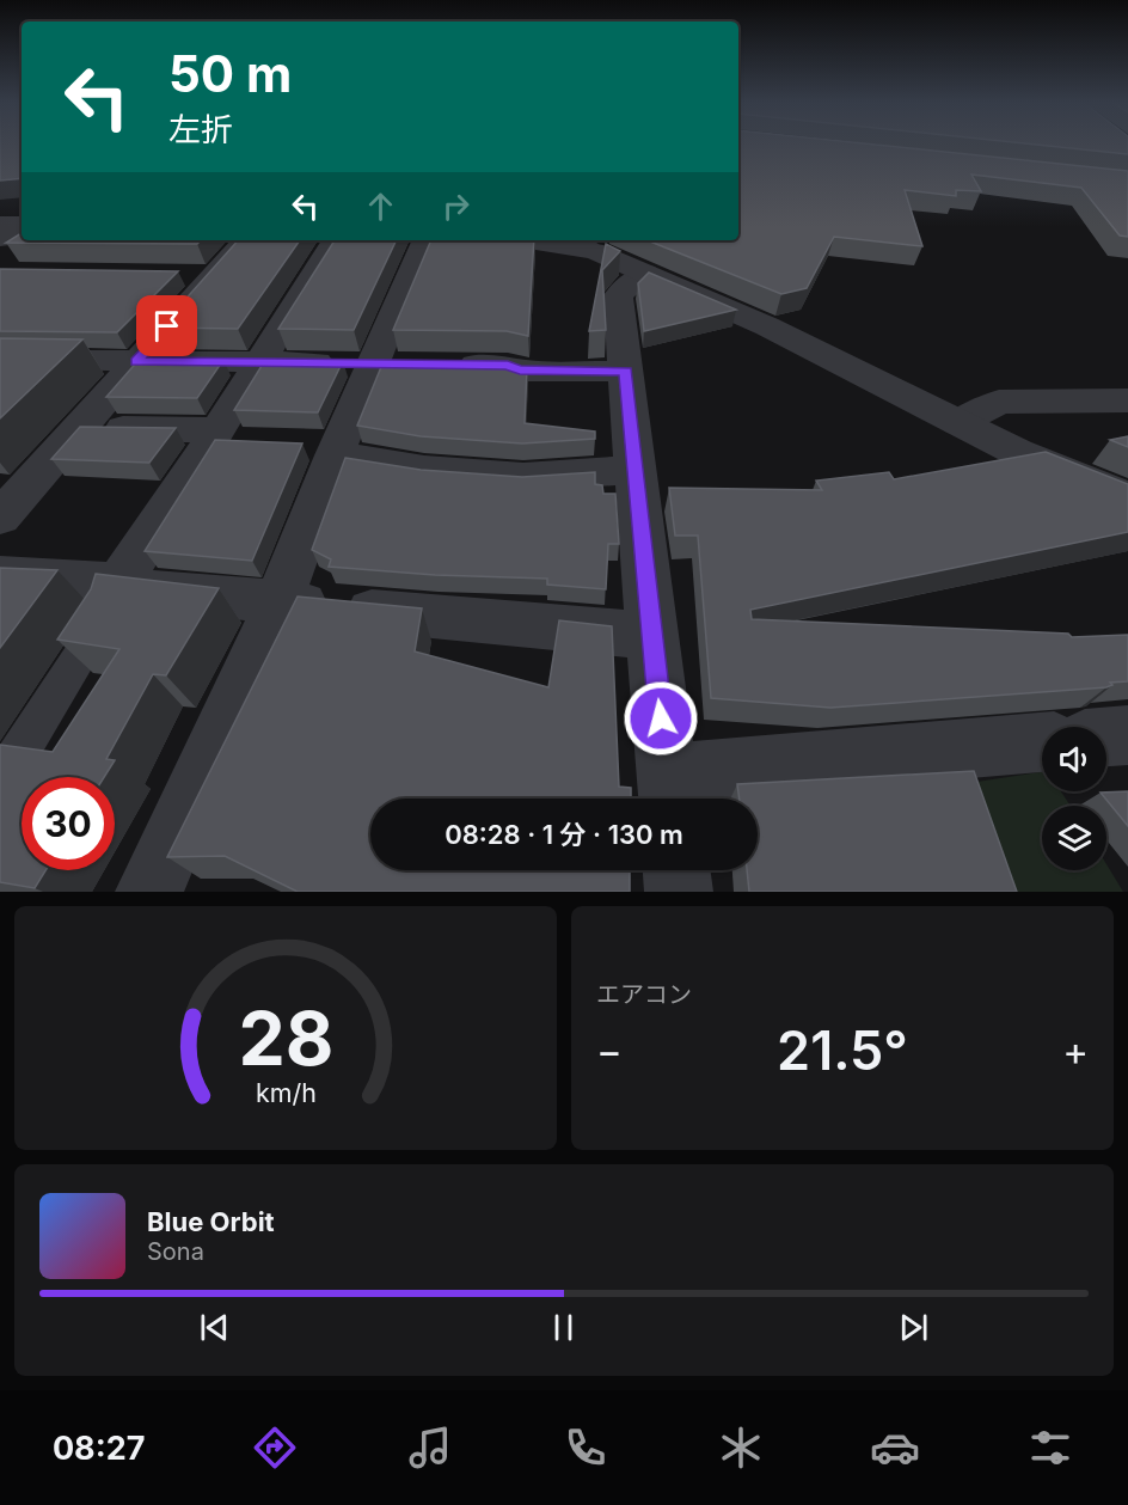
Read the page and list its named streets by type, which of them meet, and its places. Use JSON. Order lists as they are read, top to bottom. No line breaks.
{"page":{"turn":["50 m","左折"],"limit":"30","trip":"08:28 · 1 分 · 130 m","tile":"エアコン","heat":["−","21.5°","+"],"song":["Blue Orbit","Sona"],"tabs":"08:27","gauge":["28","km/h"]}}
